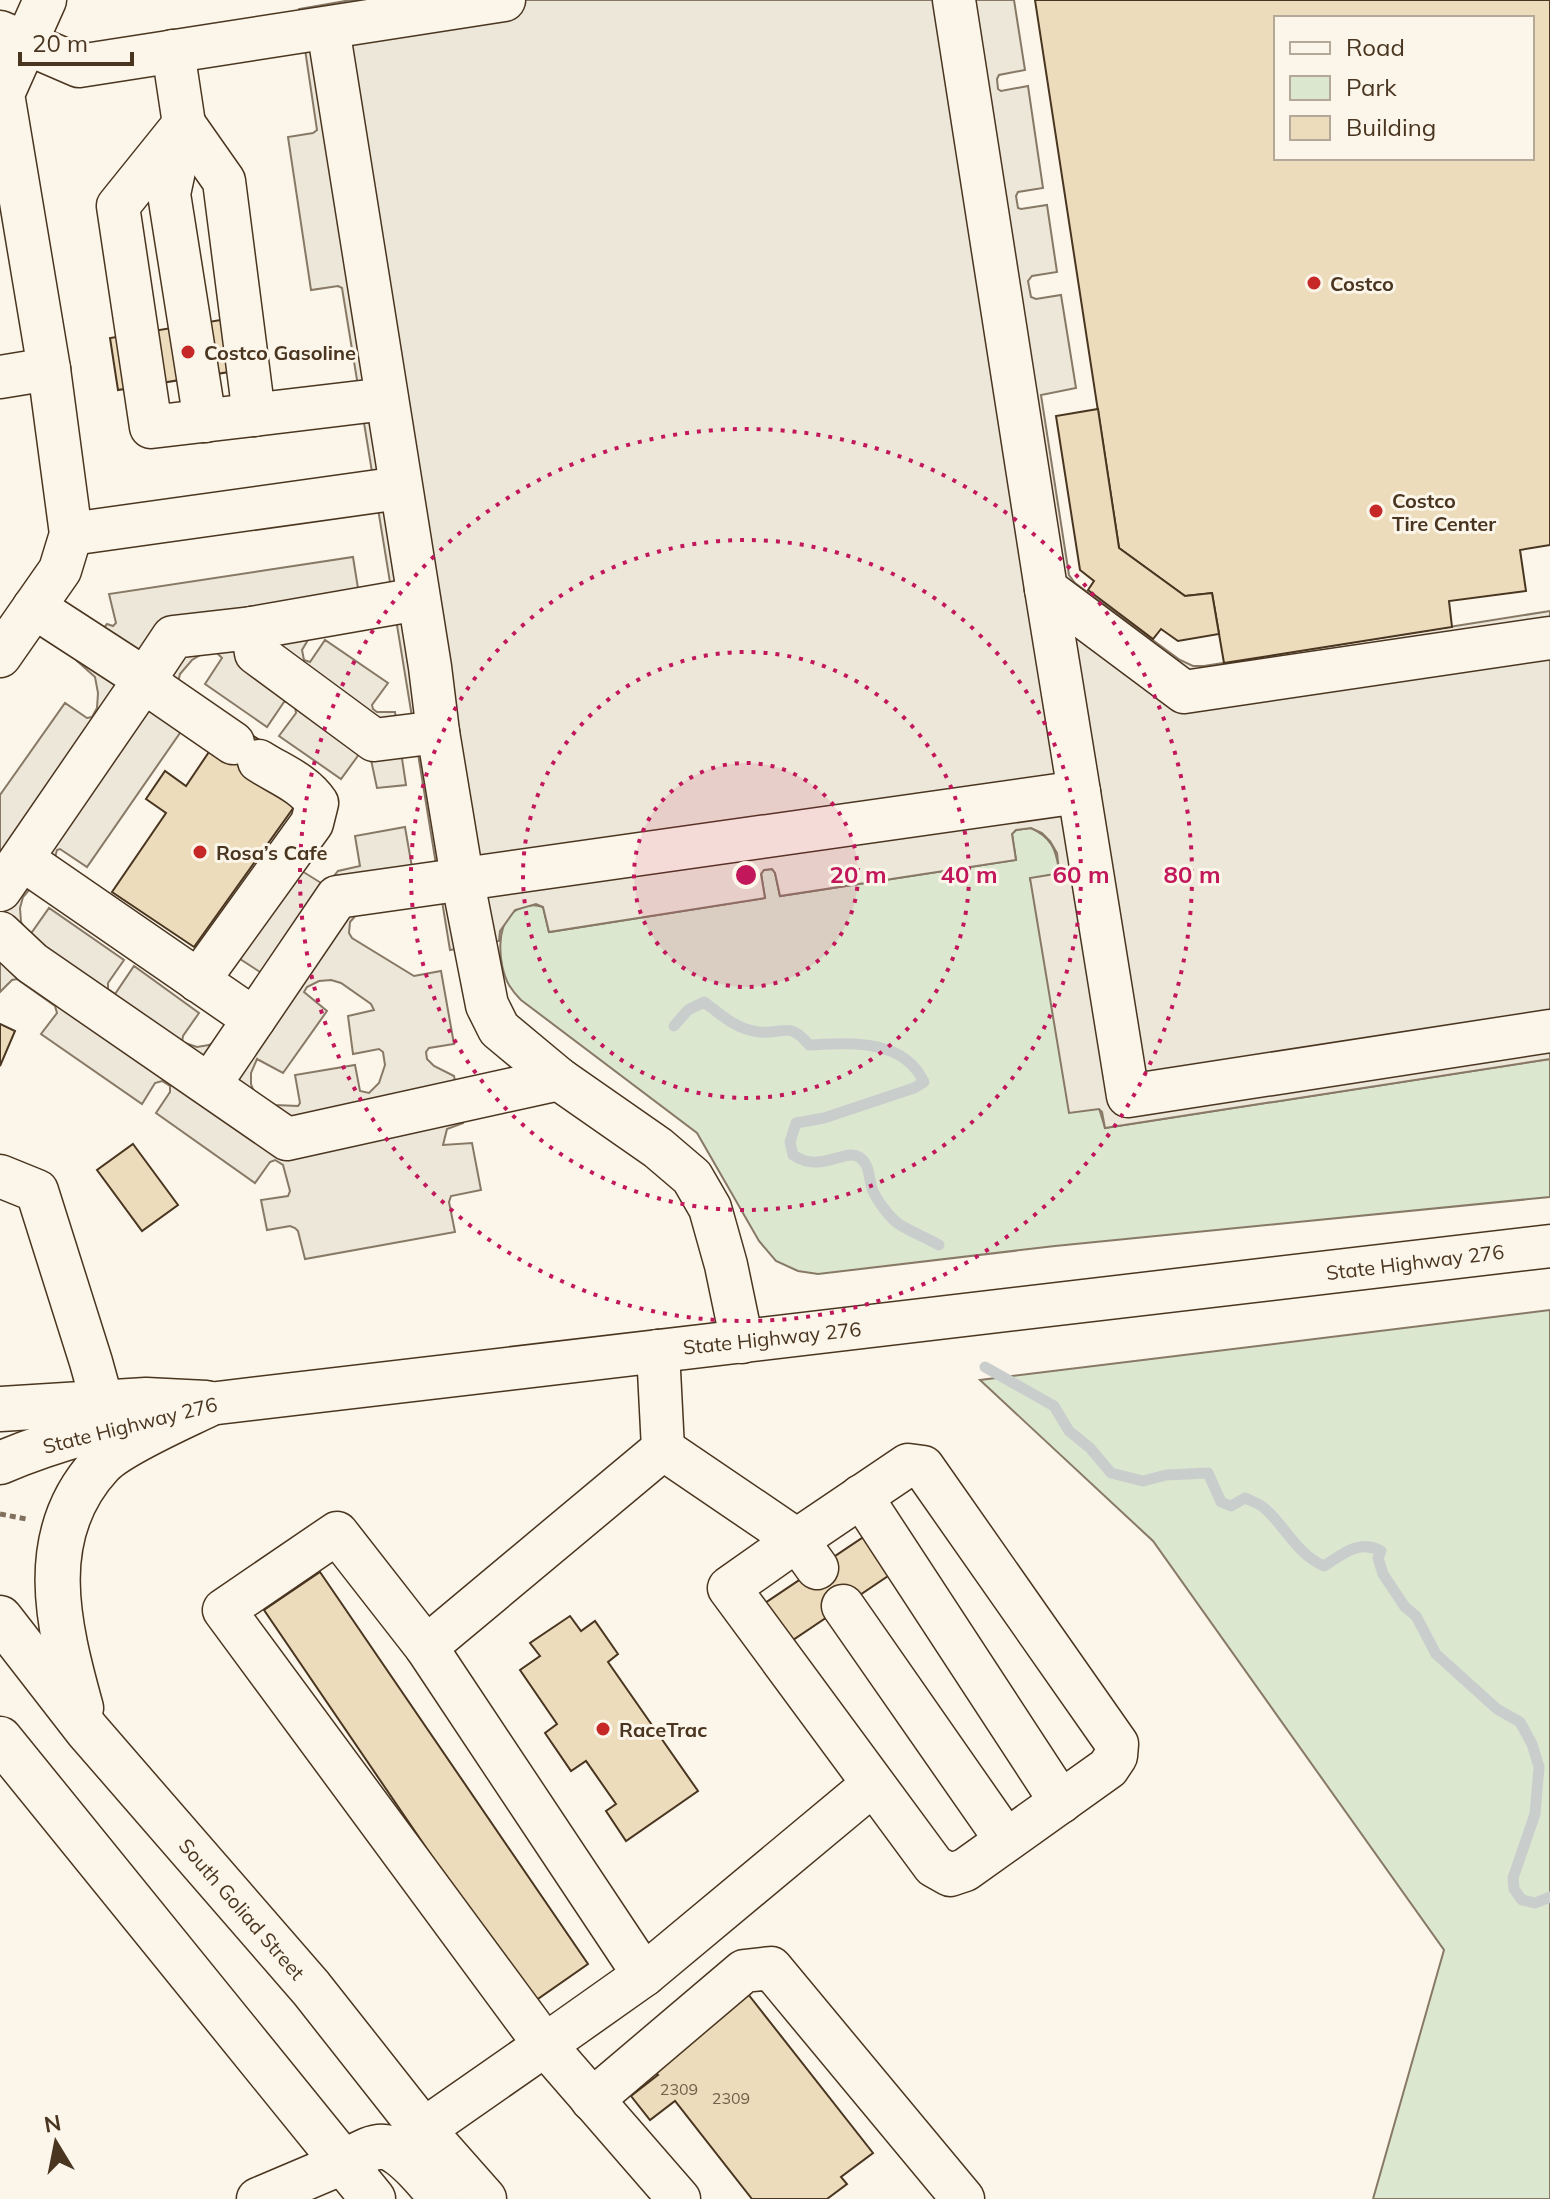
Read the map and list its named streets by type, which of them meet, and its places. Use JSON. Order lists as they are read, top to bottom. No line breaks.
{"streets":{"main road":["South Goliad Street"],"street":["State Highway 276"]},"places":["Costco","Costco Gasoline","Costco Tire Center","Rosa’s Cafe","RaceTrac"],"house_numbers":["2309","2309"],"legend":["Road","Park","Building"],"scale_bar":"20 m","north":"top","rings":["20 m","40 m","60 m","80 m"]}
